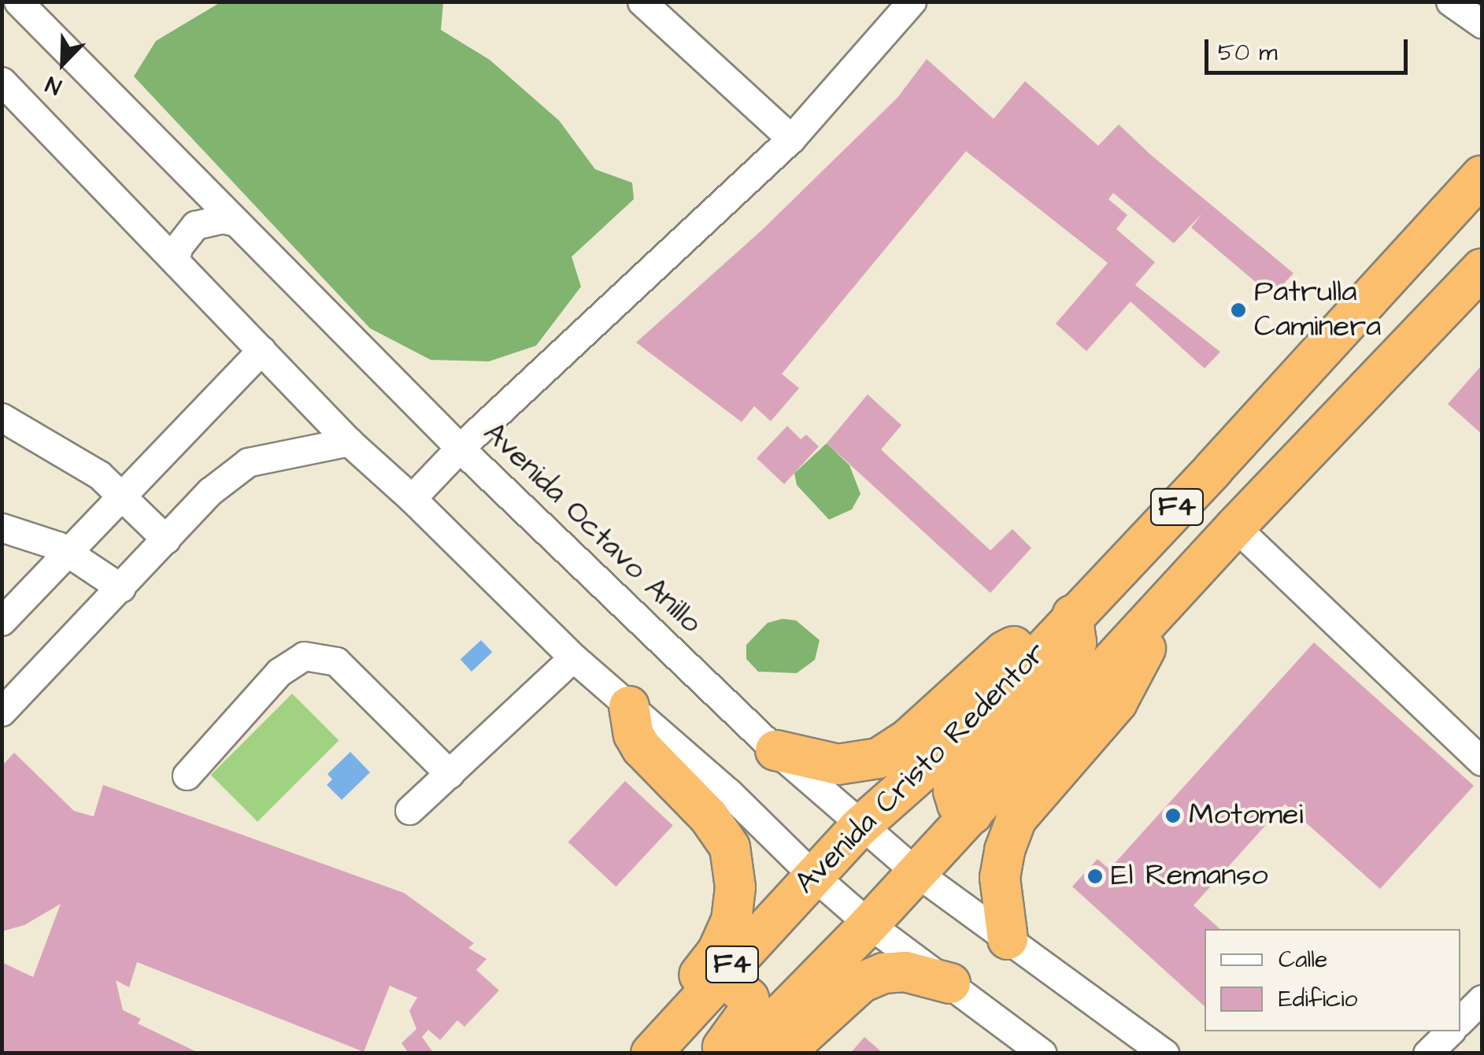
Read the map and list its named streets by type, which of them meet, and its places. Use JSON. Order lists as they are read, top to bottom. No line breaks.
{"streets":{"highway":["F4","Avenida Cristo Redentor"],"street":["Avenida Octavo Anillo"]},"crossings":[["F4","Avenida Octavo Anillo"],["Avenida Octavo Anillo","Avenida Cristo Redentor"]],"places":["Patrulla Caminera","Motomei","El Remanso"],"legend":["Calle","Edificio"],"scale_bar":"50 m","north":"bottom left"}
